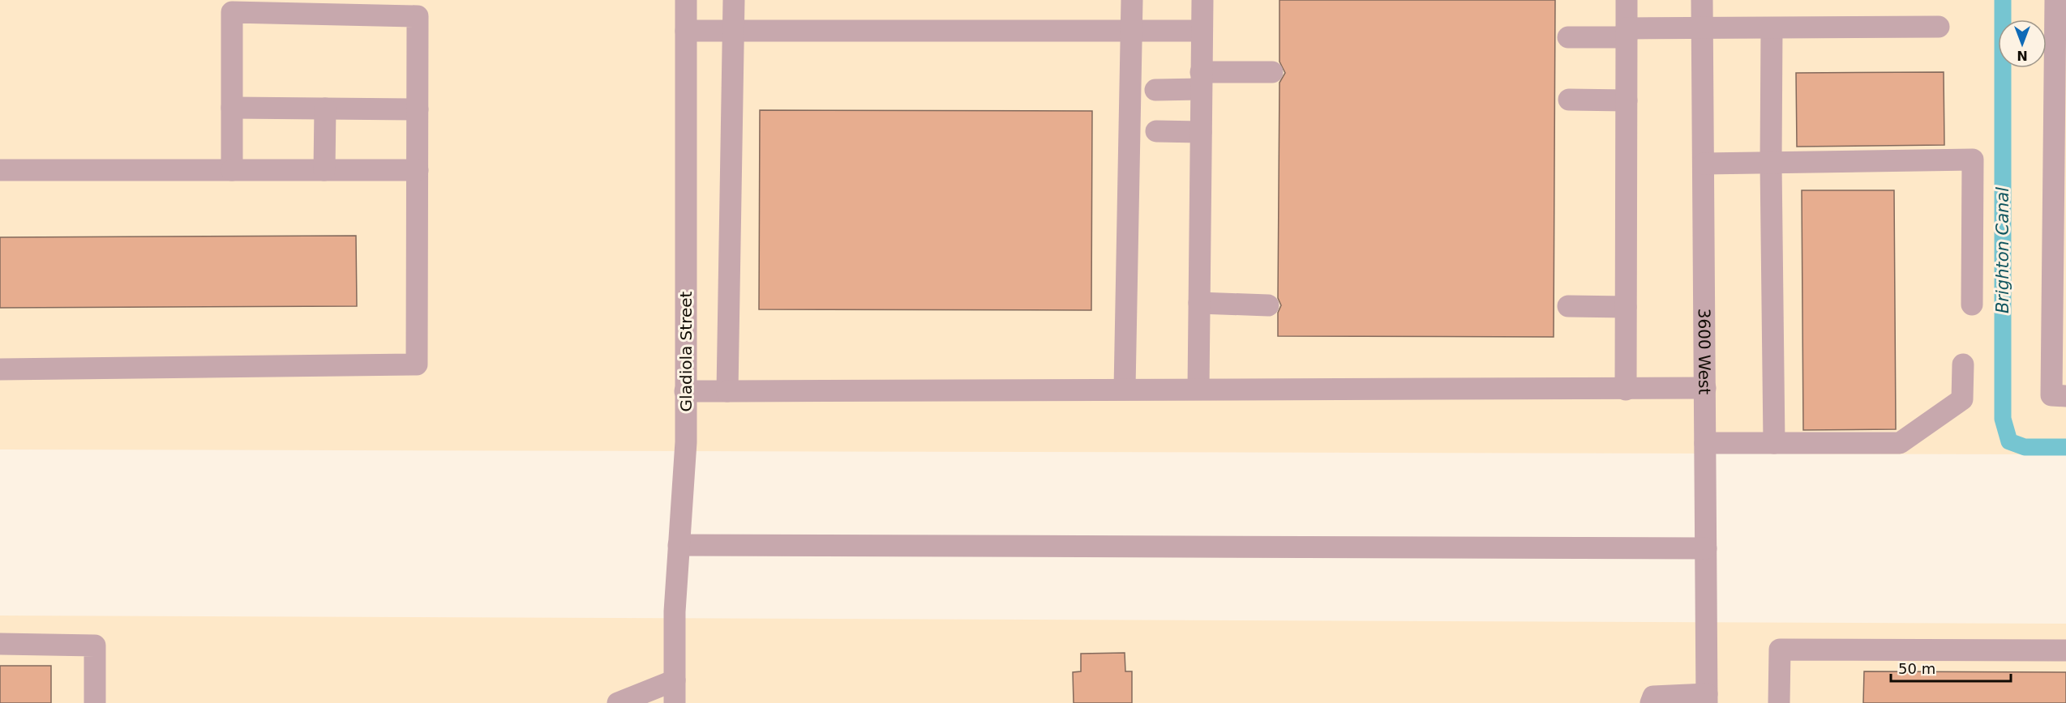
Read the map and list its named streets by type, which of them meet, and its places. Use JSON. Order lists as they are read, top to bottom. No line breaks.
{"streets":{"street":["Gladiola Street","3600 West"]},"water":["Brighton Canal"],"scale_bar":"50 m","north":"bottom"}
